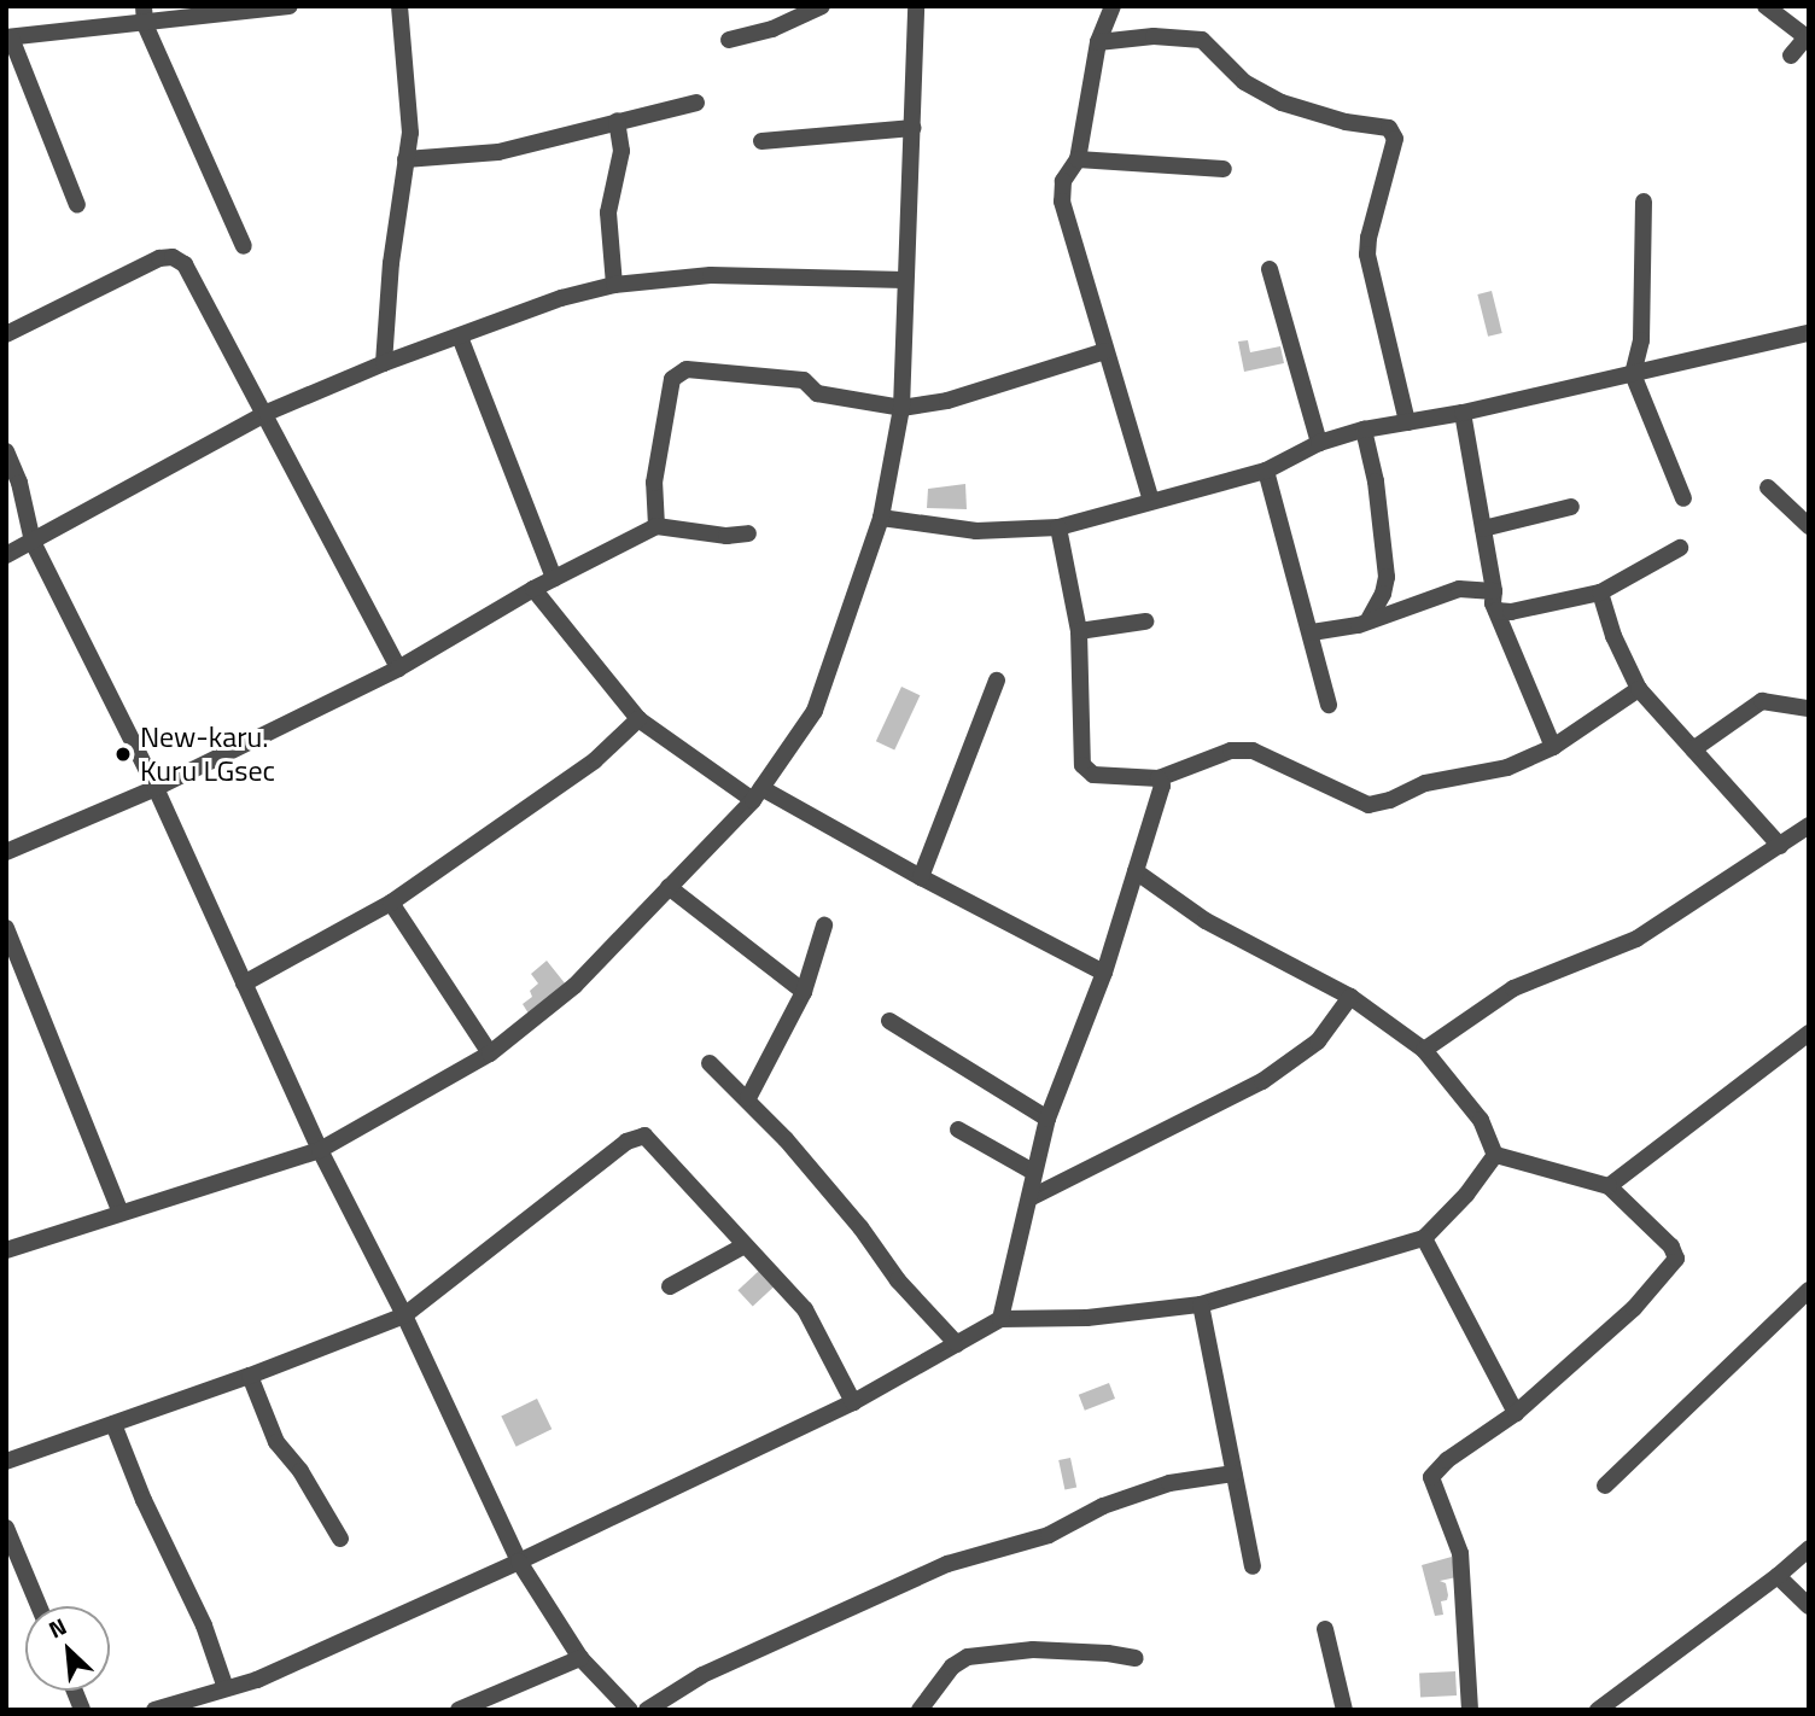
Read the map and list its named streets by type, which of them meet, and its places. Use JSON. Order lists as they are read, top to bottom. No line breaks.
{"places":["New-karu. Kuru LGsec"],"north":"top left"}
